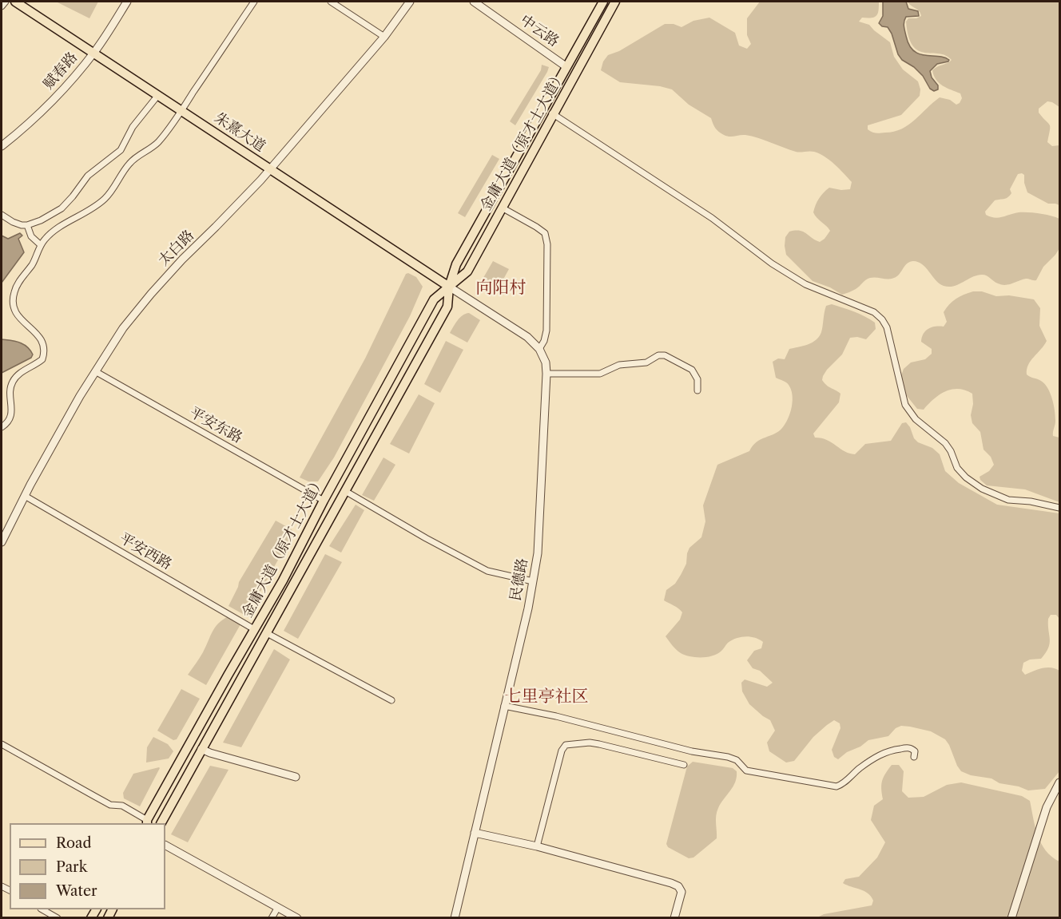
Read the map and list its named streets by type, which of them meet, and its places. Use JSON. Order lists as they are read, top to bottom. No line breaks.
{"streets":{"main road":["朱熹大道","金庸大道（原才士大道）"],"street":["中云路","赋春路","太白路","平安东路","平安西路","民德路"]},"crossings":[["中云路","金庸大道（原才士大道）"],["赋春路","朱熹大道"],["朱熹大道","金庸大道（原才士大道）"],["朱熹大道","太白路"],["金庸大道（原才士大道）","平安东路"],["金庸大道（原才士大道）","平安西路"],["太白路","平安东路"],["太白路","平安西路"]],"districts":["向阳村","七里亭社区"],"legend":["Road","Park","Water"]}
